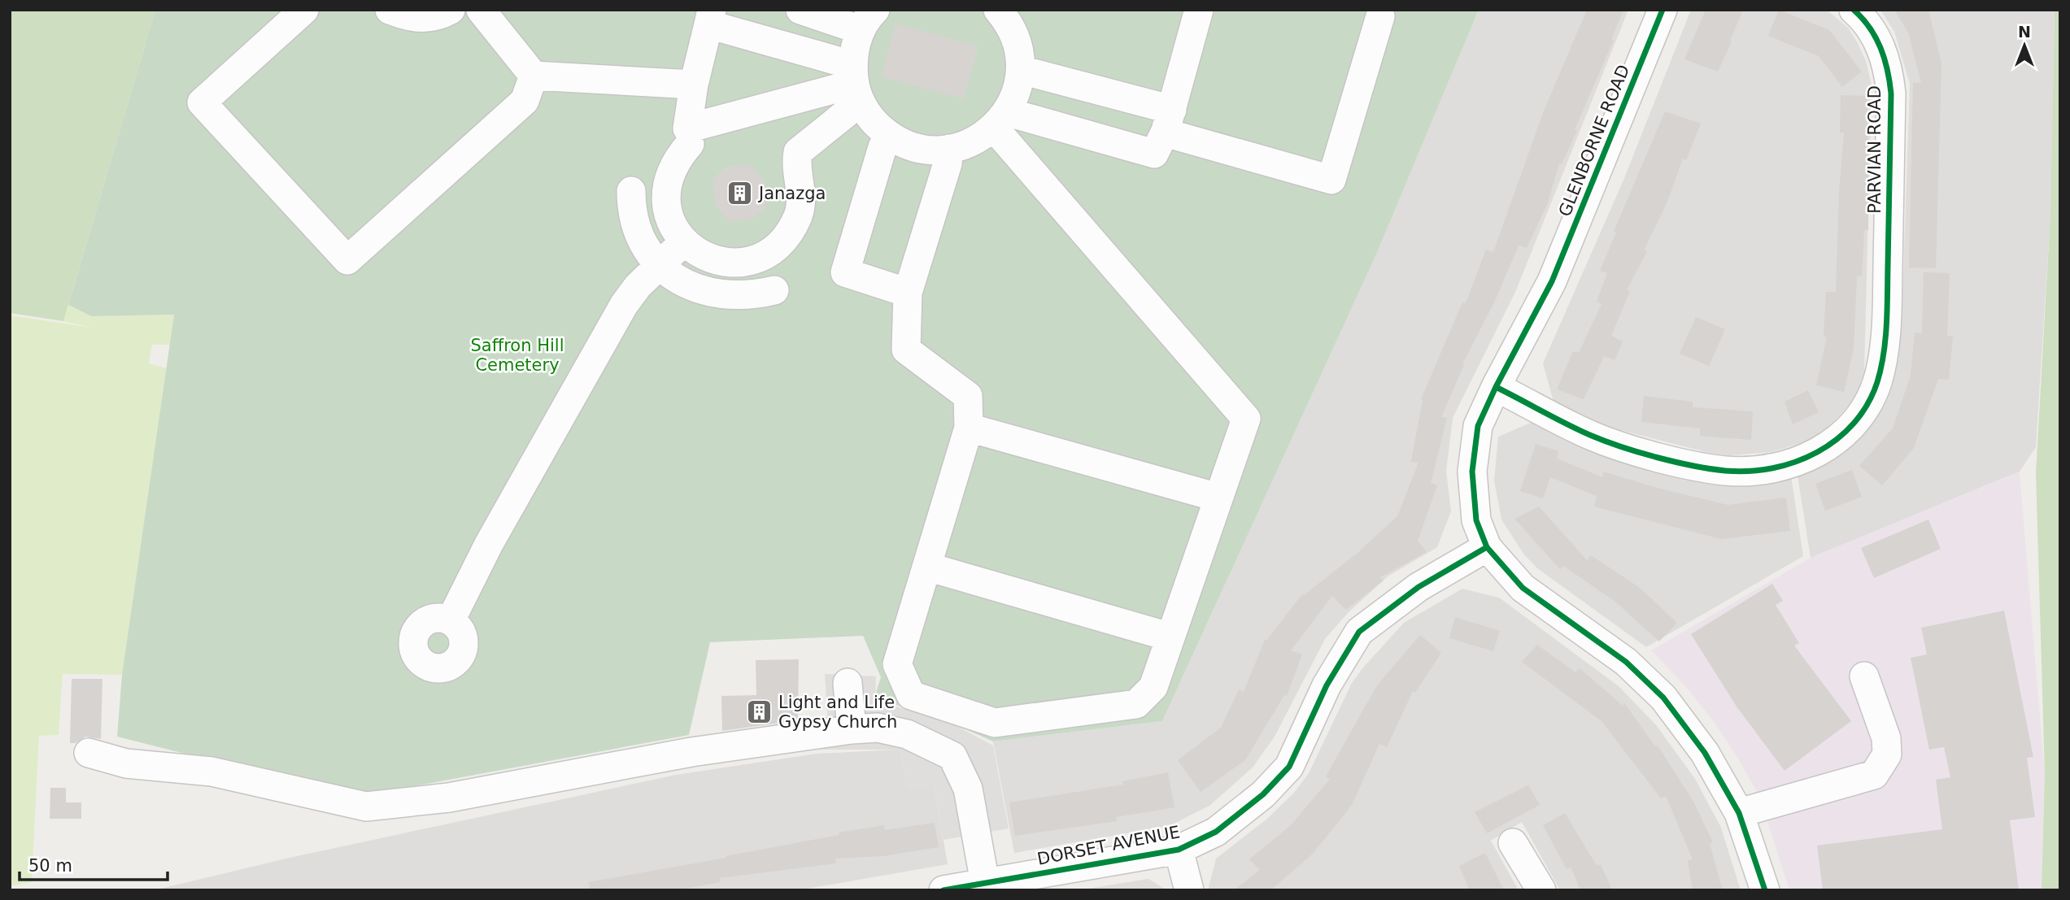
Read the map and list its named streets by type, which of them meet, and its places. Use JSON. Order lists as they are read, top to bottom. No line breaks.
{"streets":{"street":["GLENBORNE ROAD","PARVIAN ROAD","DORSET AVENUE"]},"crossings":[["GLENBORNE ROAD","PARVIAN ROAD"],["GLENBORNE ROAD","DORSET AVENUE"]],"parks":["Saffron Hill Cemetery"],"places":{"building":["Janazga","Light and Life Gypsy Church"]},"scale_bar":"50 m","north":"top"}
